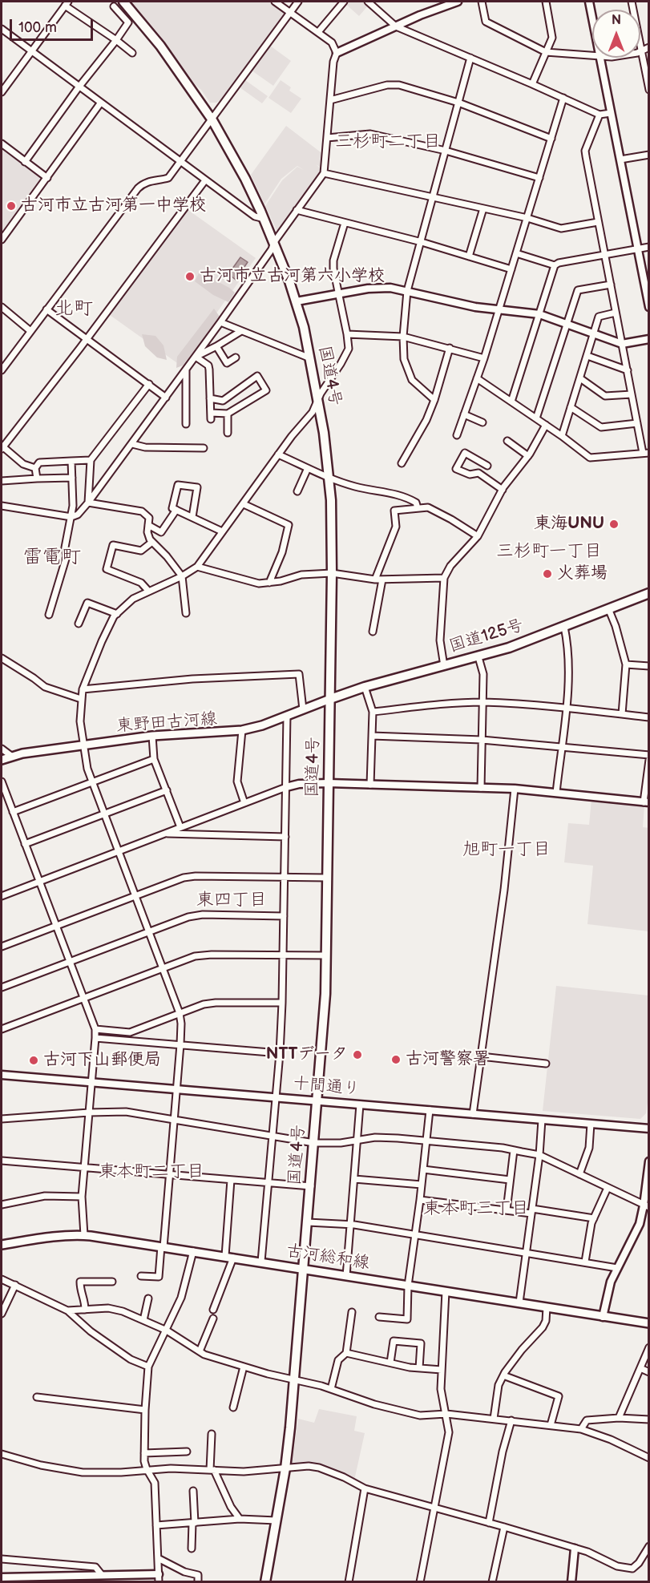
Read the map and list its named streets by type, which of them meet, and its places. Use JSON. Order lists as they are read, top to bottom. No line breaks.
{"streets":{"highway":["国道4号","国道125号"],"main road":["東野田古河線","古河総和線"],"street":["十間通り"]},"crossings":[["国道4号","国道125号"],["国道4号","東野田古河線"],["国道4号","十間通り"],["国道4号","古河総和線"],["国道125号","東野田古河線"]],"districts":["三杉町二丁目","北町","三杉町一丁目","雷電町","旭町一丁目","東四丁目","東本町二丁目","東本町三丁目"],"places":["古河市立古河第一中学校","古河市立古河第六小学校","東海UNU","火葬場","NTTデータ","古河警察署","古河下山郵便局"],"scale_bar":"100 m","north":"top"}
